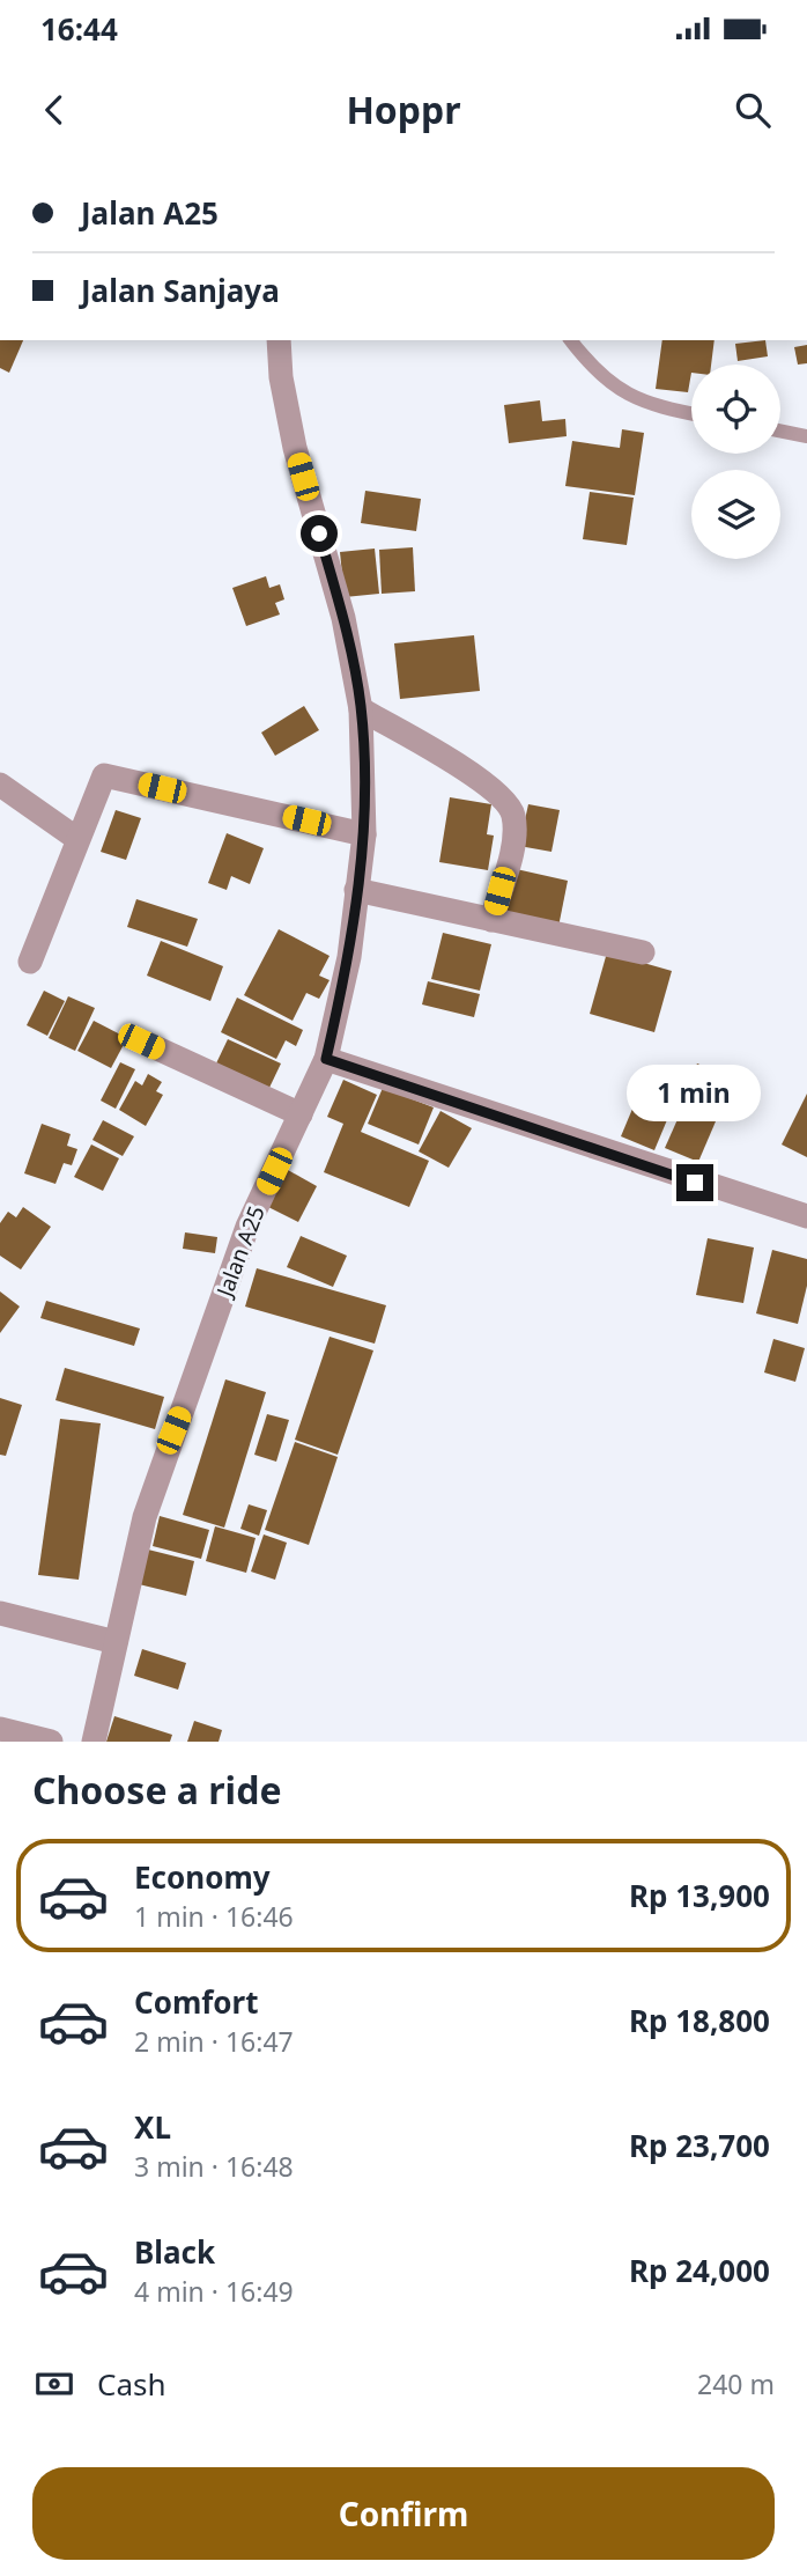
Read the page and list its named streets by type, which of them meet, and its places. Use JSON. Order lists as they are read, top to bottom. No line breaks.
{"streets":{"street":["Jalan A25"]},"page":{"status":"16:44","header":"Hoppr","banner":["Jalan A25","Jalan Sanjaya"],"bubble":"1 min","heading":"Choose a ride","list":[{"name":"Economy","note":"1 min · 16:46","value":"Rp 13,900"},{"name":"Comfort","note":"2 min · 16:47","value":"Rp 18,800"},{"name":"XL","note":"3 min · 16:48","value":"Rp 23,700"},{"name":"Black","note":"4 min · 16:49","value":"Rp 24,000"}],"pay":["Cash","240 m"],"buttons":"Confirm"}}
